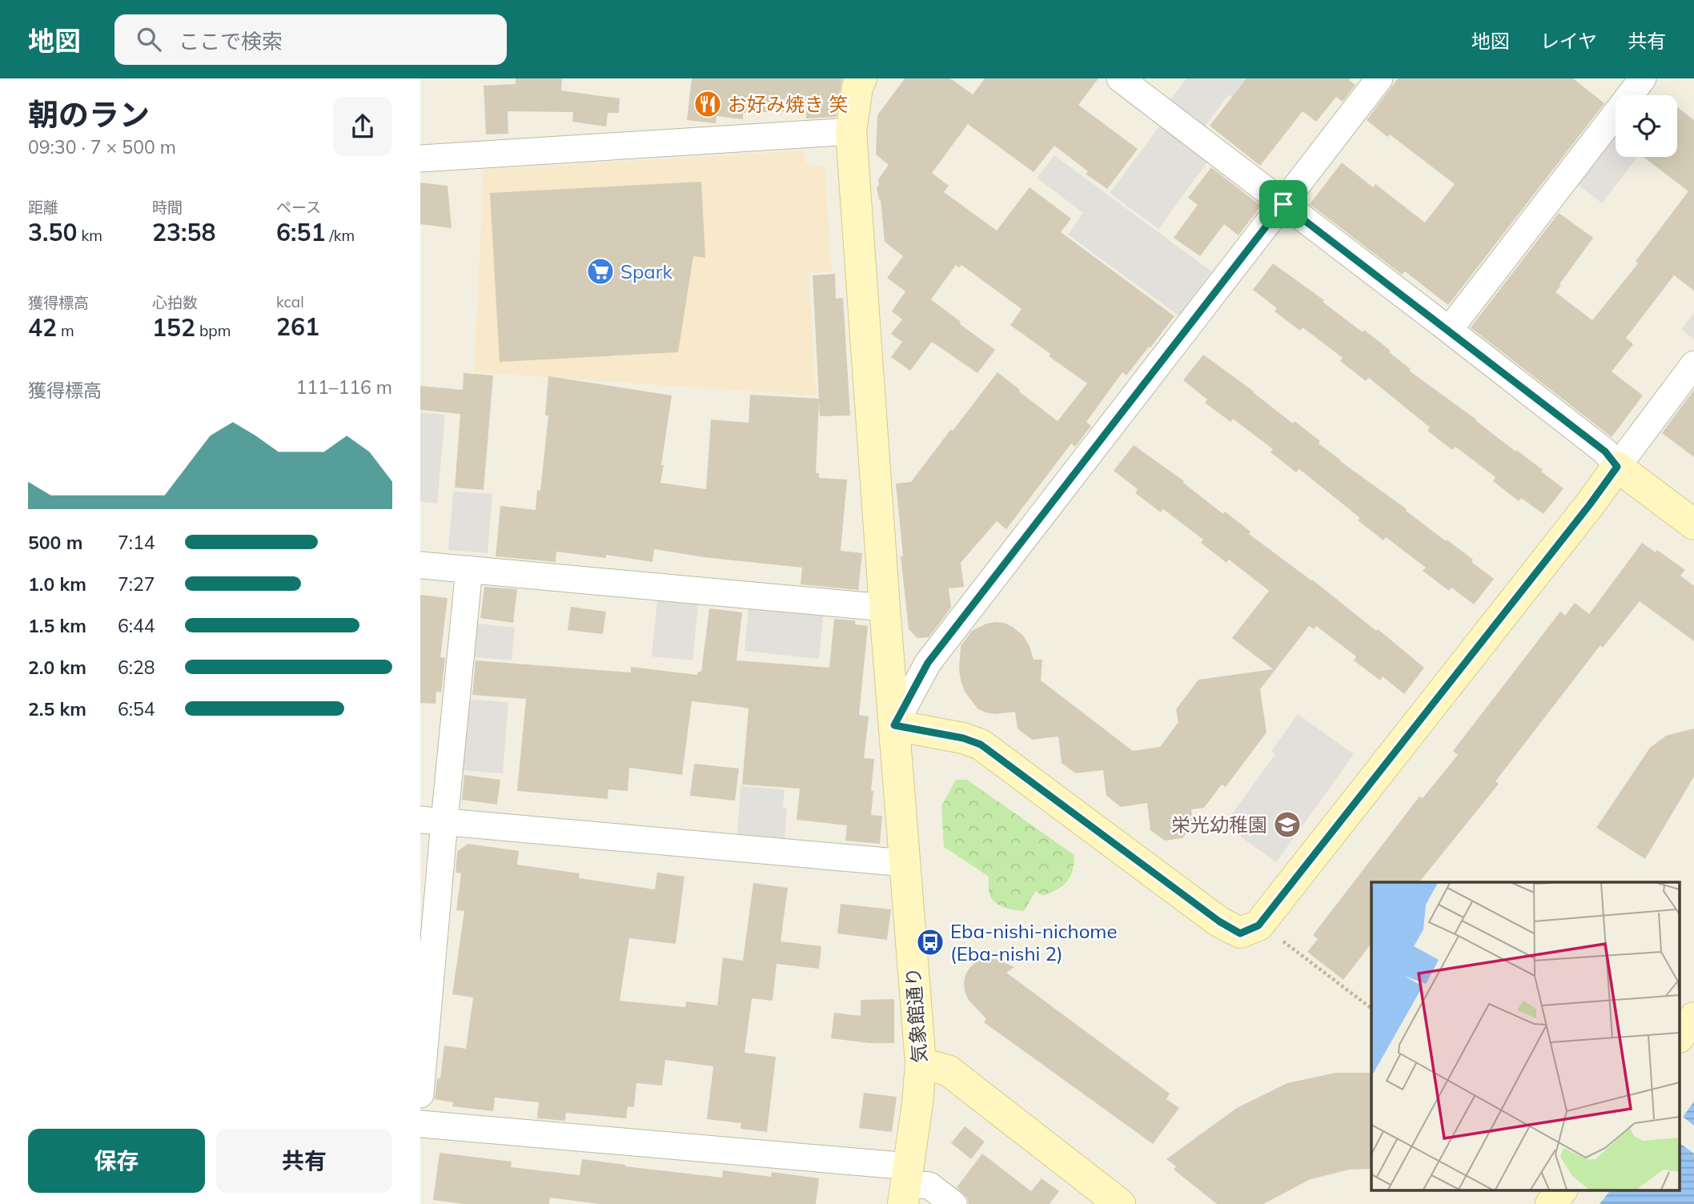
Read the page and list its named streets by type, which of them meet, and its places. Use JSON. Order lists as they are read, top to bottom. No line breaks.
{"streets":{"street":["気象館通り"]},"places":{"restaurant":["お好み焼き 笑"],"supermarket":["Spark"],"school or university":["栄光幼稚園"],"bus stop":["Eba-nishi-nichome (Eba-nishi 2)"]},"page":{"header":"地図","search":"ここで検索","nav":["地図","レイヤ","共有"],"heading":["朝のラン","09:30 · 7 × 500 m"],"stats":[["距離","3.50 km"],["時間","23:58"],["ペース","6:51 /km"],["獲得標高","42 m"],["心拍数","152 bpm"],["kcal","261"]],"chart":["獲得標高","111–116 m"],"list":[{"name":"500 m","note":"7:14"},{"name":"1.0 km","note":"7:27"},{"name":"1.5 km","note":"6:44"},{"name":"2.0 km","note":"6:28"},{"name":"2.5 km","note":"6:54"}],"buttons":["保存","共有"]}}
